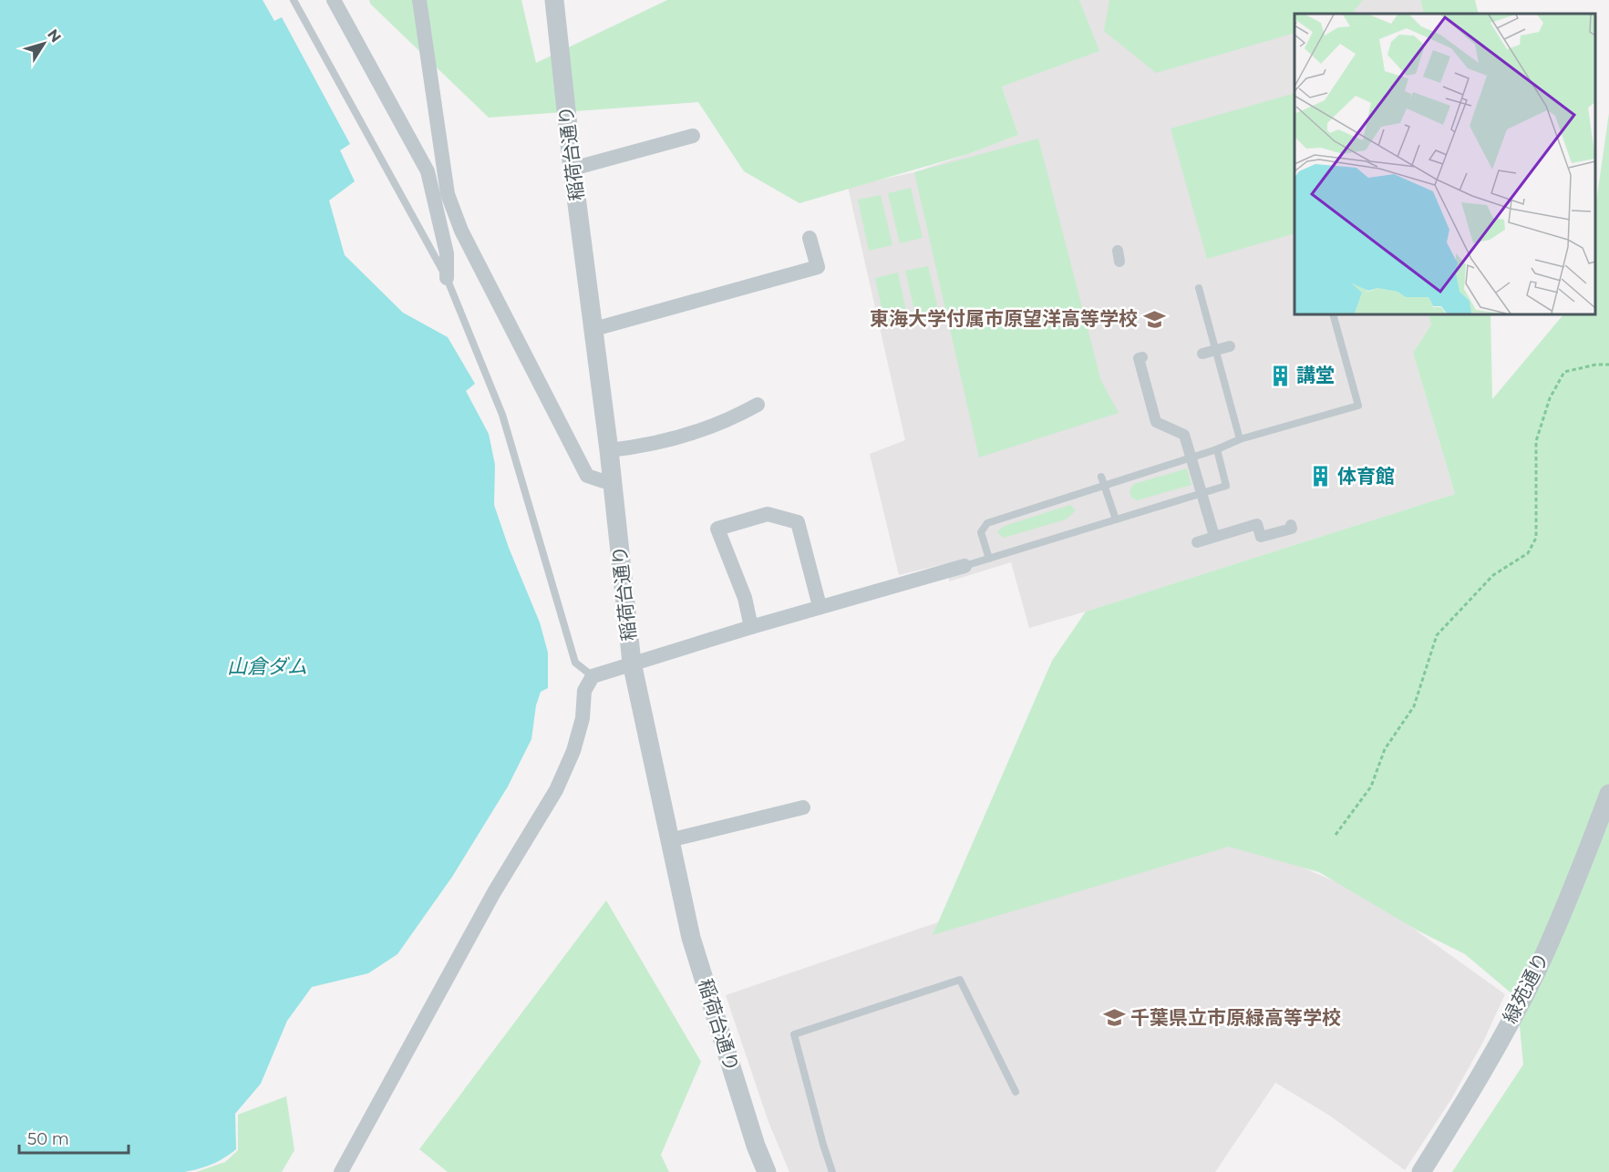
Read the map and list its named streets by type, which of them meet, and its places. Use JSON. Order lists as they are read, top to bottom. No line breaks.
{"streets":{"street":["稲荷台通り","緑苑通り"]},"water":["山倉ダム"],"places":{"school or university":["東海大学付属市原望洋高等学校","千葉県立市原緑高等学校"],"building":["講堂","体育館"]},"scale_bar":"50 m","north":"top right"}
